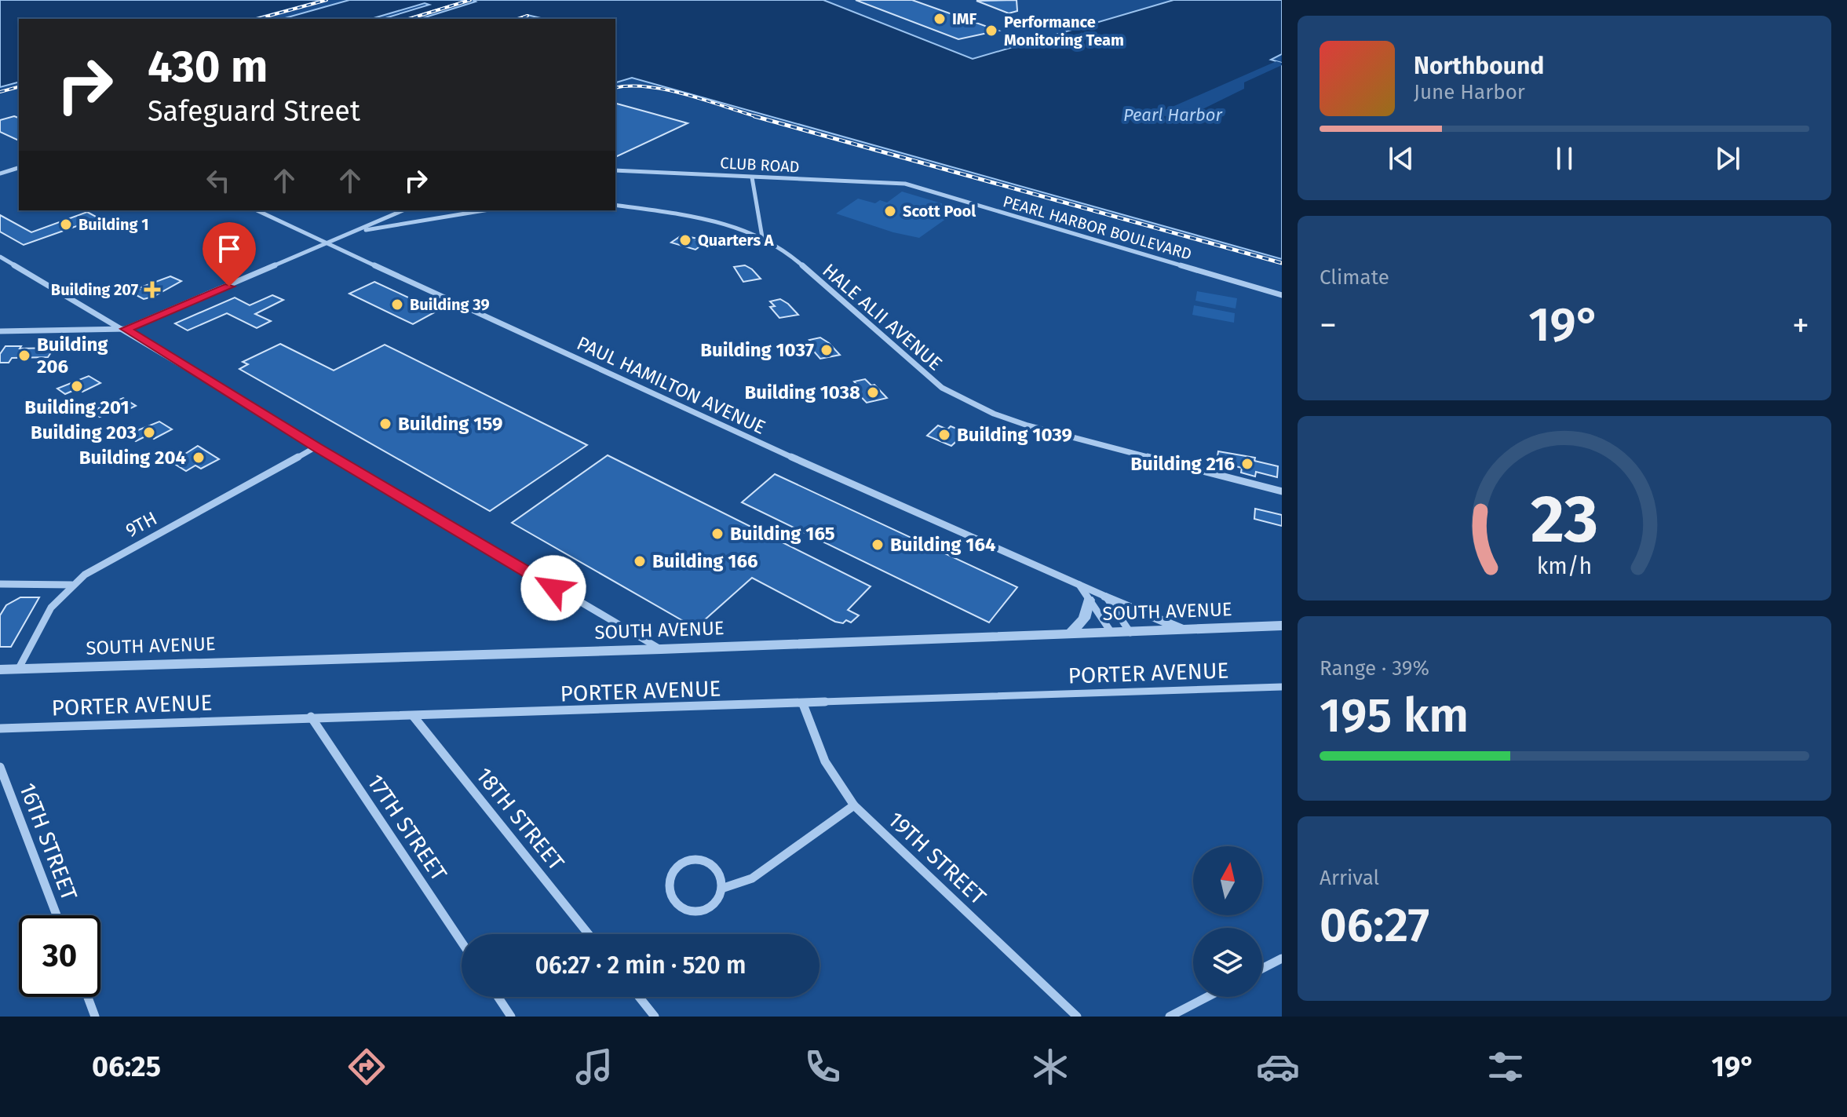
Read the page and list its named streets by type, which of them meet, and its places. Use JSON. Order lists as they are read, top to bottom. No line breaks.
{"streets":{"street":["CLUB ROAD","PEARL HARBOR BOULEVARD","HALE ALII AVENUE","PAUL HAMILTON AVENUE","9TH","SOUTH AVENUE","PORTER AVENUE","18TH STREET","17TH STREET","16TH STREET","19TH STREET"]},"crossings":[["CLUB ROAD","PEARL HARBOR BOULEVARD"],["9TH","SOUTH AVENUE"],["PORTER AVENUE","18TH STREET"],["PORTER AVENUE","17TH STREET"],["PORTER AVENUE","19TH STREET"]],"water":["Pearl Harbor"],"places":{"other":["IMF","Performance Monitoring Team","Scott Pool","Building 1","Quarters A","Building 39","Building 1037","Building 206","Building 201","Building 1038","Building 159","Building 203","Building 1039","Building 204","Building 216","Building 165","Building 164","Building 166"],"health":["Building 207"]},"north":"top","page":{"turn":["430 m","Safeguard Street"],"song":["Northbound","June Harbor"],"tile":["Climate",["Range · 39%","195 km"],["Arrival","06:27"]],"heat":["−","19°","+"],"limit":"30","trip":"06:27 · 2 min · 520 m","tabs":["06:25","19°"],"gauge":["23","km/h"]}}
